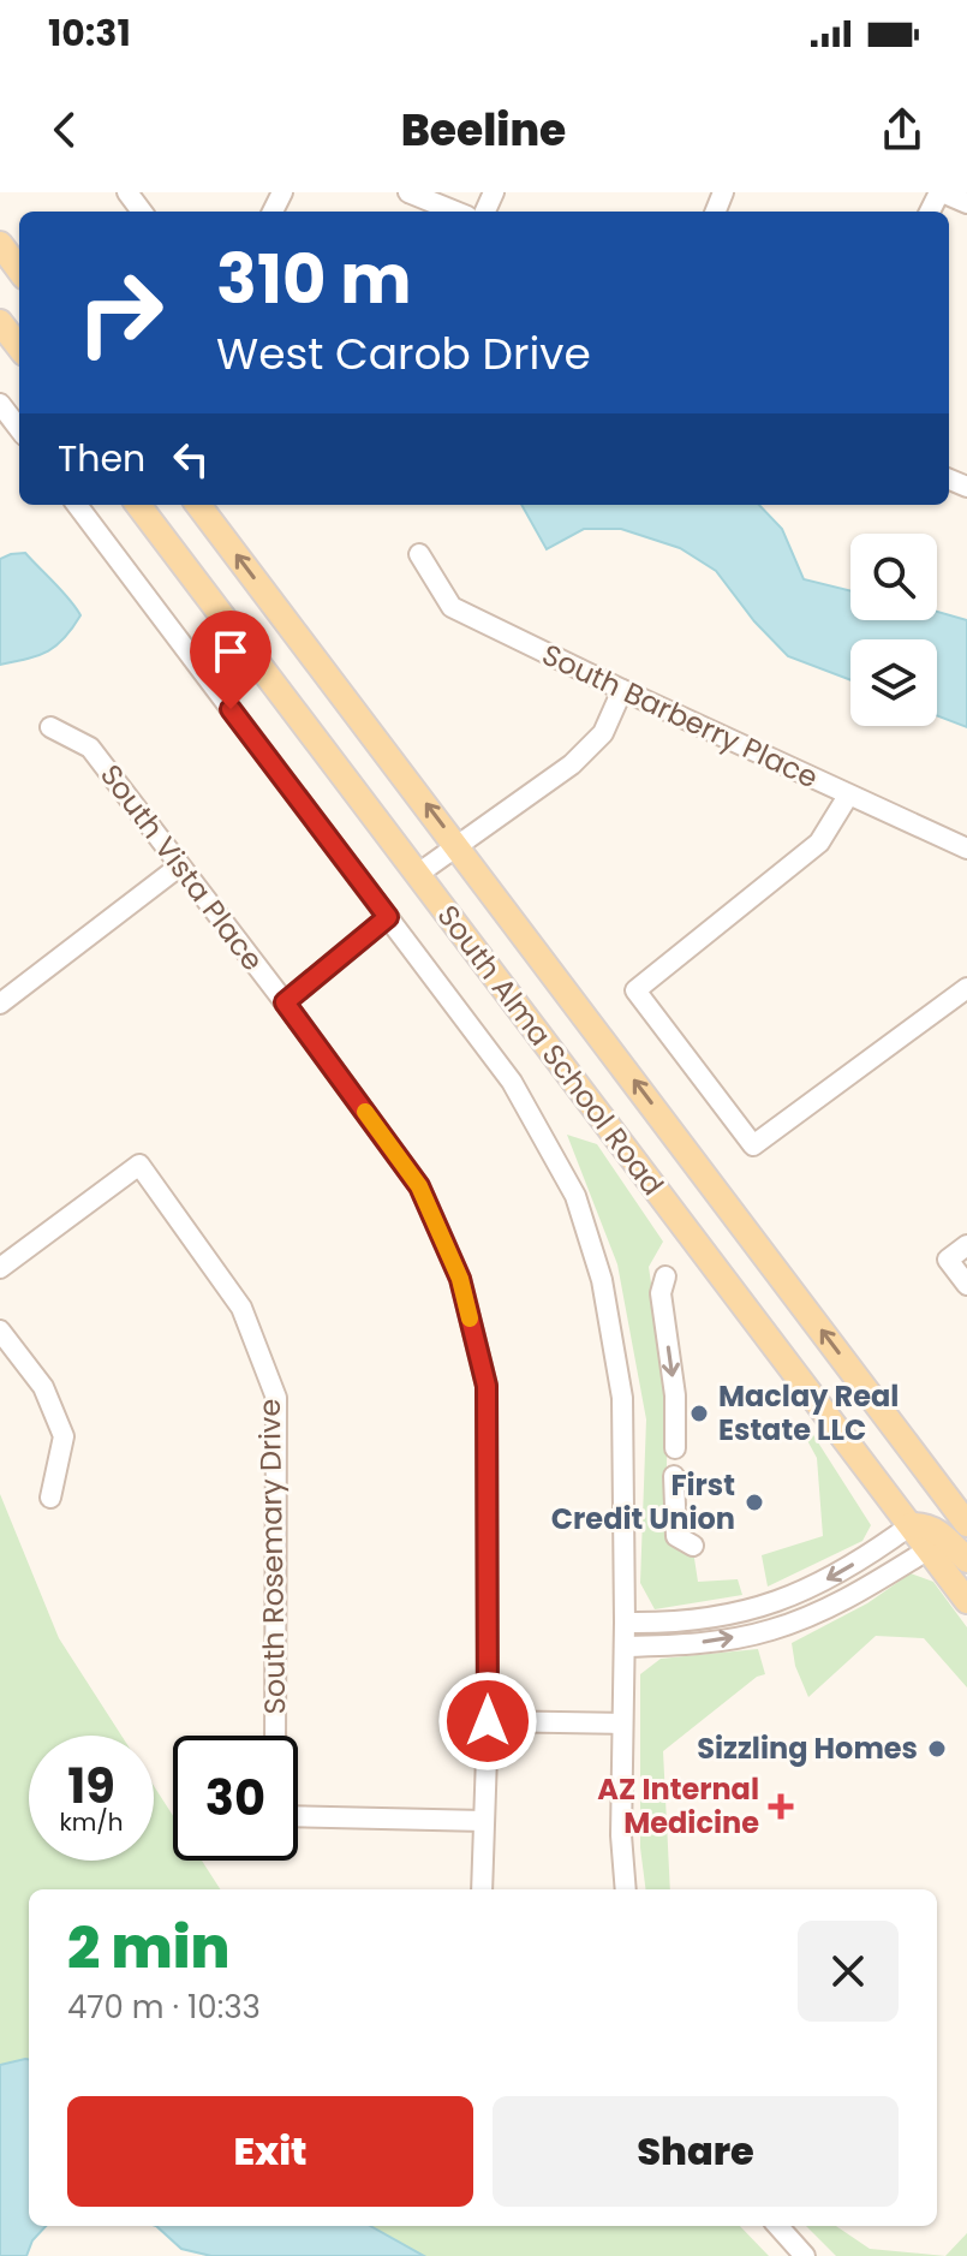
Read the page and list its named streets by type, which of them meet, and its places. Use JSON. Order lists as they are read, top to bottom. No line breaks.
{"streets":{"main road":["South Alma School Road"],"street":["South Barberry Place","South Vista Place","South Rosemary Drive"]},"places":{"other":["Maclay Real Estate LLC","First Credit Union","Sizzling Homes"],"health":["AZ Internal Medicine"]},"page":{"status":"10:31","header":"Beeline","turn":["310 m","West Carob Drive"],"then":"Then","speed":"19 km/h","limit":"30","heading":["2 min","470 m · 10:33"],"buttons":["Exit","Share"]}}
